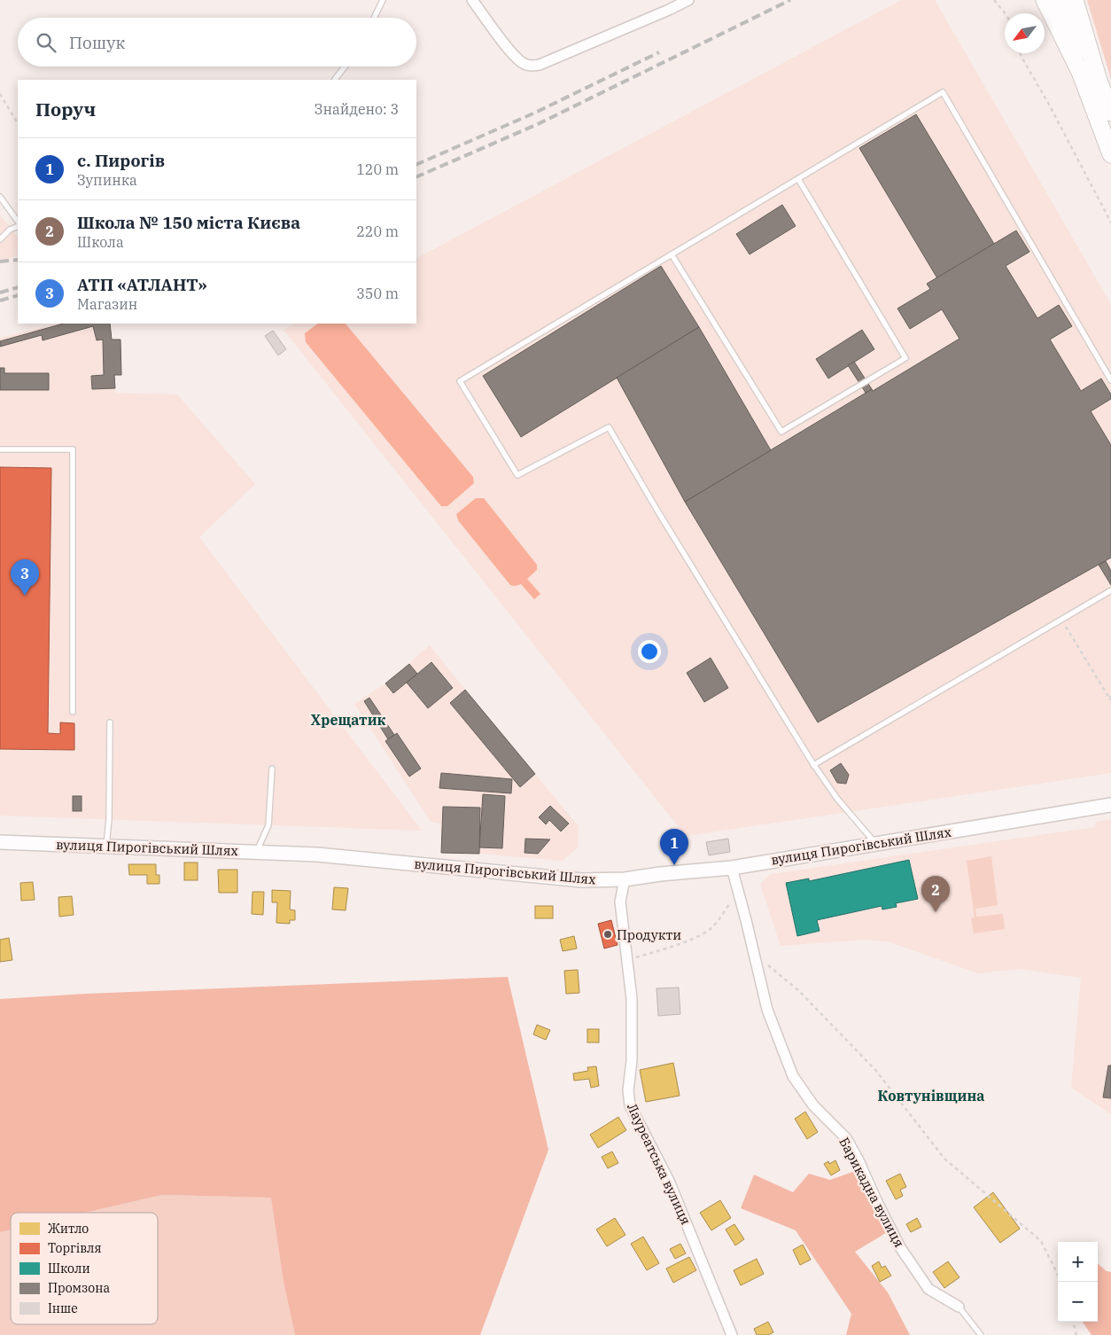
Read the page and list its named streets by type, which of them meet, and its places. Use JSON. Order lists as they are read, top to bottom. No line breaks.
{"streets":{"street":["вулиця Пирогівський Шлях","Лауреатська вулиця","Барикадна вулиця"]},"crossings":[["вулиця Пирогівський Шлях","Лауреатська вулиця"],["вулиця Пирогівський Шлях","Барикадна вулиця"]],"districts":["Хрещатик","Ковтунівщина"],"places":["Продукти"],"legend":["Житло","Торгівля","Школи","Промзона","Інше"],"north":"bottom left","page":{"search":"Пошук","heading":["Поруч","Знайдено: 3"],"list":[{"mark":"1","name":"с. Пирогів","note":"Зупинка","value":"120 m"},{"mark":"2","name":"Школа № 150 міста Києва","note":"Школа","value":"220 m"},{"mark":"3","name":"АТП «АТЛАНТ»","note":"Магазин","value":"350 m"}],"pins":["3","1","2"],"map_buttons":["+","−"]}}
